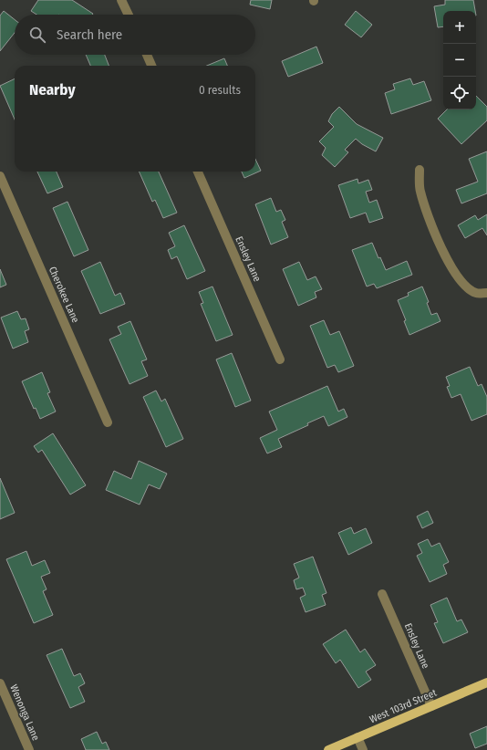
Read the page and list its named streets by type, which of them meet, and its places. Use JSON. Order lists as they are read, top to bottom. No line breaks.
{"streets":{"main road":["West 103rd Street"],"street":["Ensley Lane","Cherokee Lane","Wenonga Lane"]},"crossings":[["Ensley Lane","West 103rd Street"]],"page":{"map_buttons":["+","−"],"search":"Search here","heading":["Nearby","0 results"]}}
